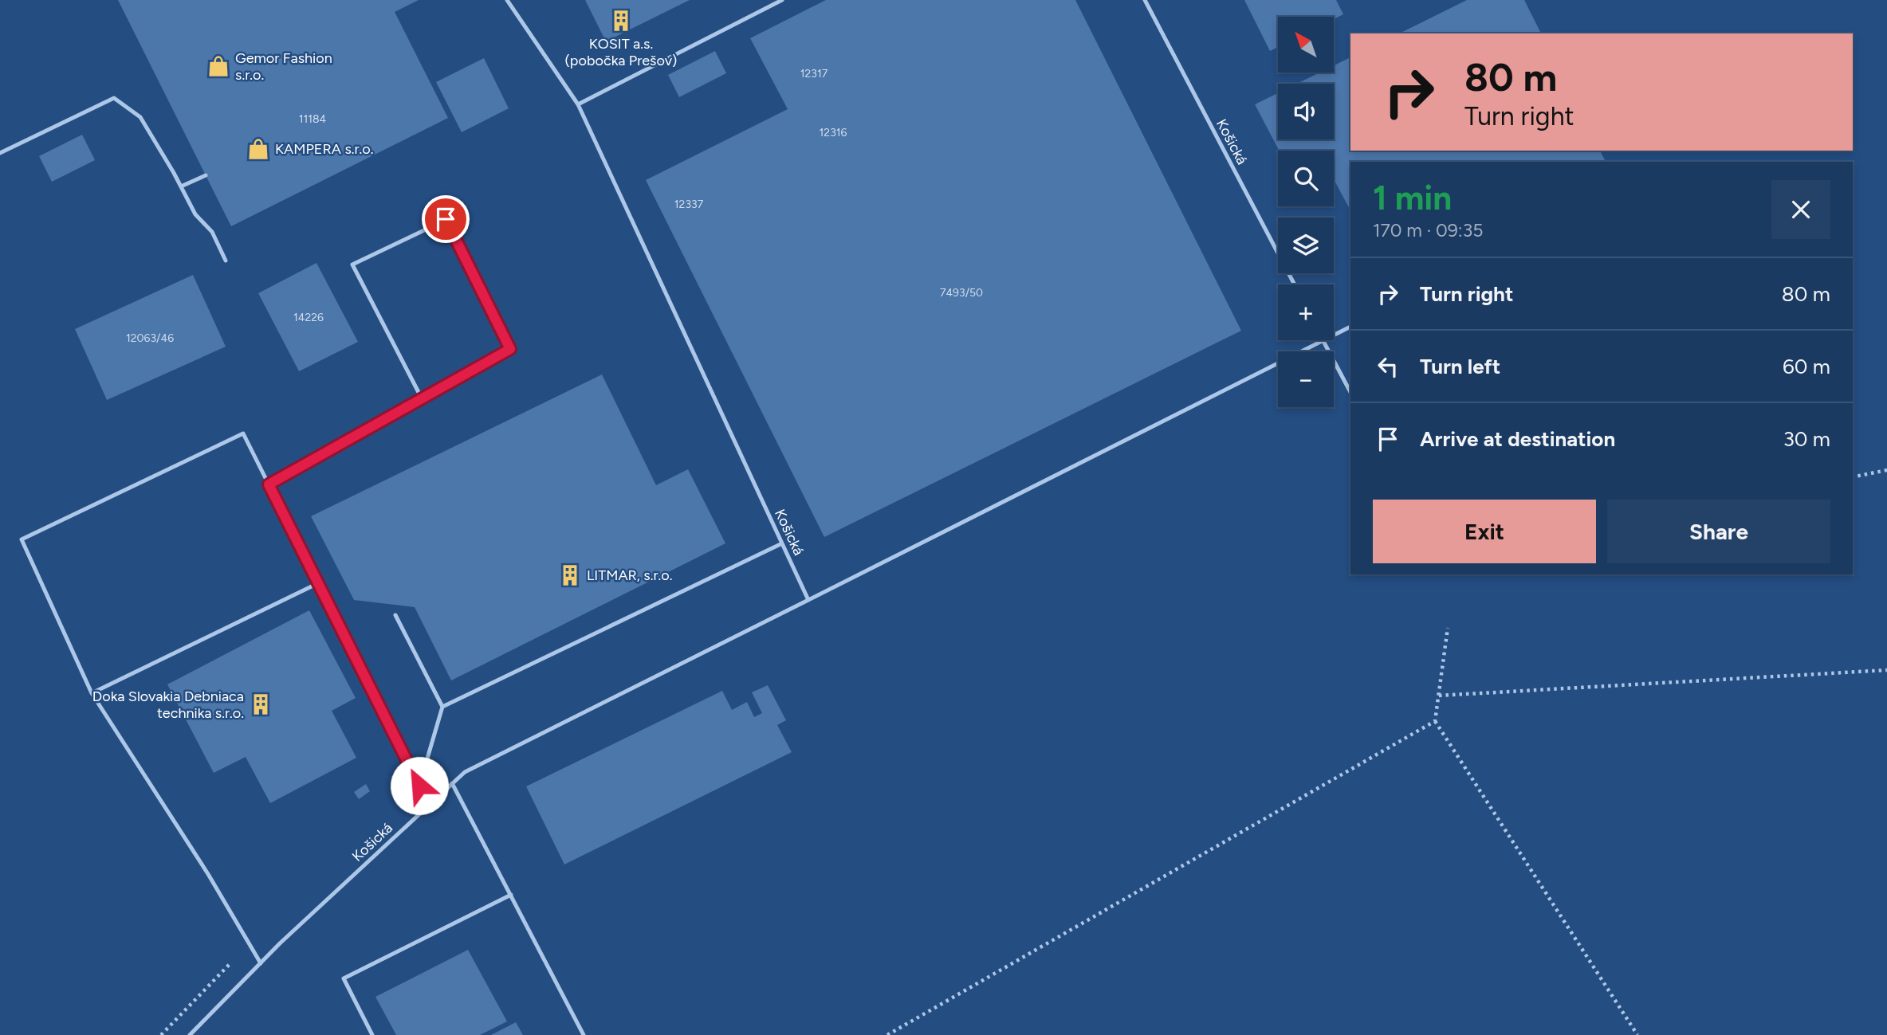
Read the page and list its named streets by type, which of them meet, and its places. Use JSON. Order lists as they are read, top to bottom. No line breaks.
{"streets":{"lane":["Košická"]},"places":{"building":["KOSIT a.s. (pobočka Prešov)","LITMAR, s.r.o.","Doka Slovakia Debniaca technika s.r.o."],"shop":["Gemor Fashion s.r.o.","KAMPERA s.r.o."]},"house_numbers":["12317","11184","12316","12337","7493/50","14226","12063/46"],"north":"top left","page":{"map_buttons":["+","−"],"turn":["80 m","Turn right"],"heading":["1 min","170 m · 09:35"],"list":[{"name":"Turn right","value":"80 m"},{"name":"Turn left","value":"60 m"},{"name":"Arrive at destination","value":"30 m"}],"buttons":["Exit","Share"]}}
